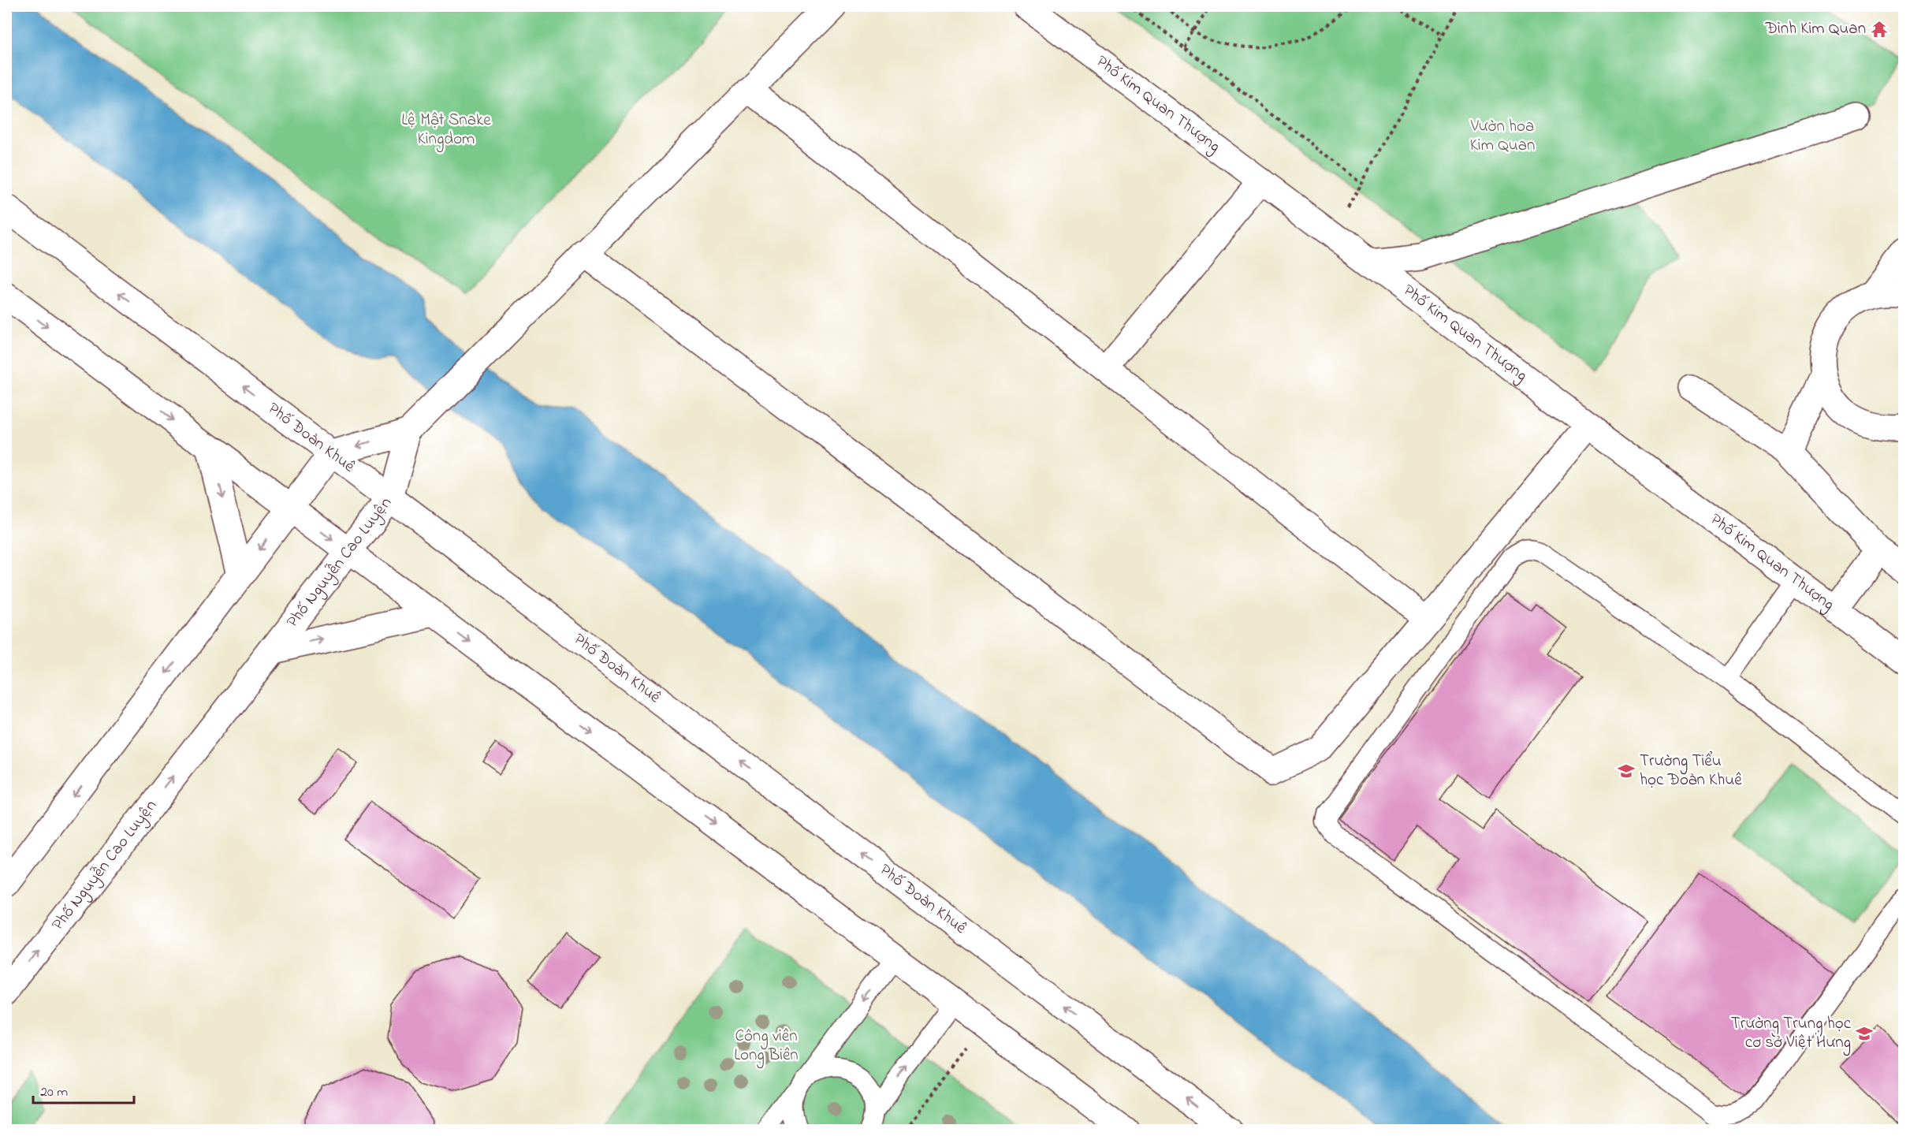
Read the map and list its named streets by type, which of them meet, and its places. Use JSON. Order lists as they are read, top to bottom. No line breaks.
{"streets":{"street":["Phố Kim Quan Thượng","Phố Đoàn Khuê","Phố Nguyễn Cao Luyện"]},"crossings":[["Phố Đoàn Khuê","Phố Nguyễn Cao Luyện"]],"parks":["Lệ Mật Snake Kingdom","Vườn hoa Kim Quan","Công viên Long Biên"],"places":{"temple":["Đình Kim Quan"],"school or university":["Trường Tiểu học Đoàn Khuê","Trường Trung học cơ sở Việt Hưng"]},"scale_bar":"20 m"}
